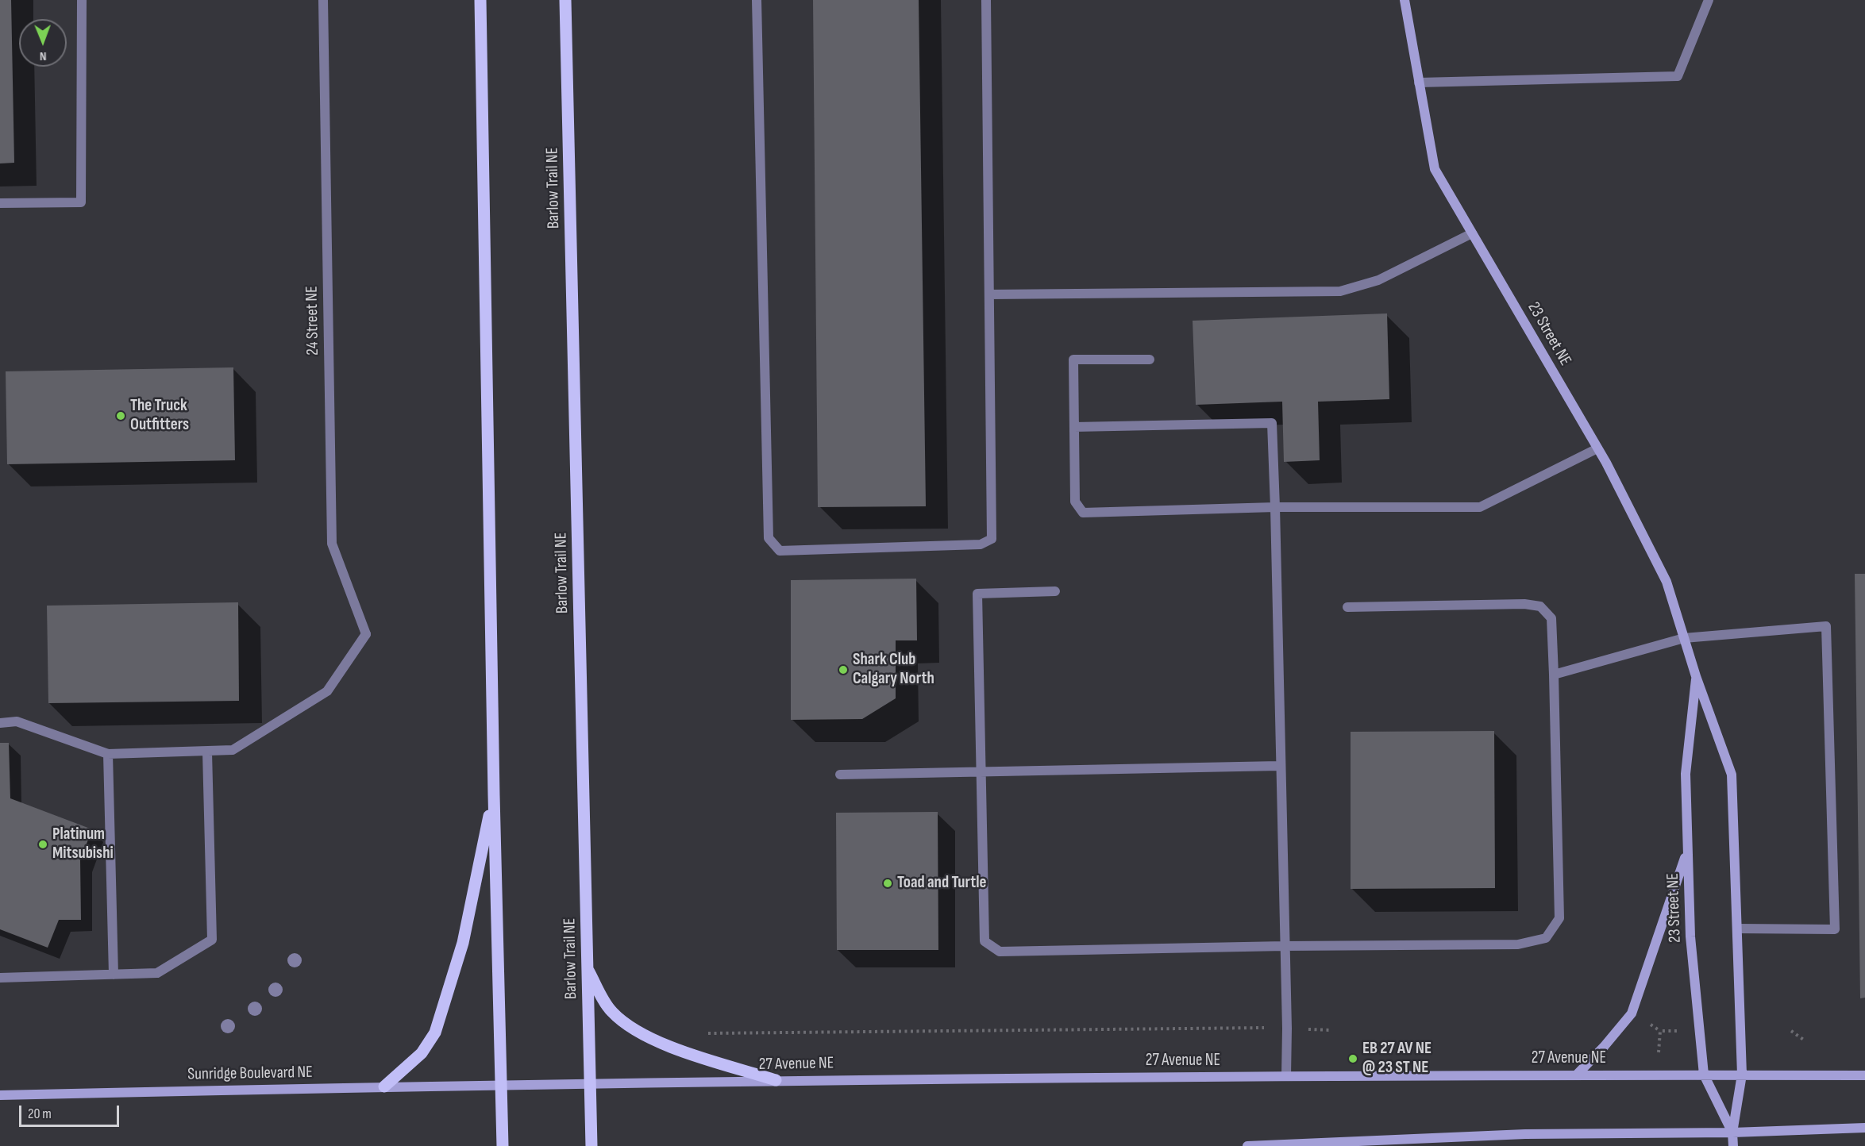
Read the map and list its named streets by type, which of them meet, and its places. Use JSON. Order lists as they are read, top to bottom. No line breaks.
{"streets":{"main road":["Barlow Trail NE"],"street":["24 Street NE","23 Street NE","27 Avenue NE","Sunridge Boulevard NE"]},"crossings":[["Barlow Trail NE","27 Avenue NE"],["23 Street NE","27 Avenue NE"],["27 Avenue NE","Sunridge Boulevard NE"]],"places":["The Truck Outfitters","Shark Club Calgary North","Platinum Mitsubishi","Toad and Turtle","EB 27 AV NE @ 23 ST NE"],"scale_bar":"20 m","north":"bottom"}
